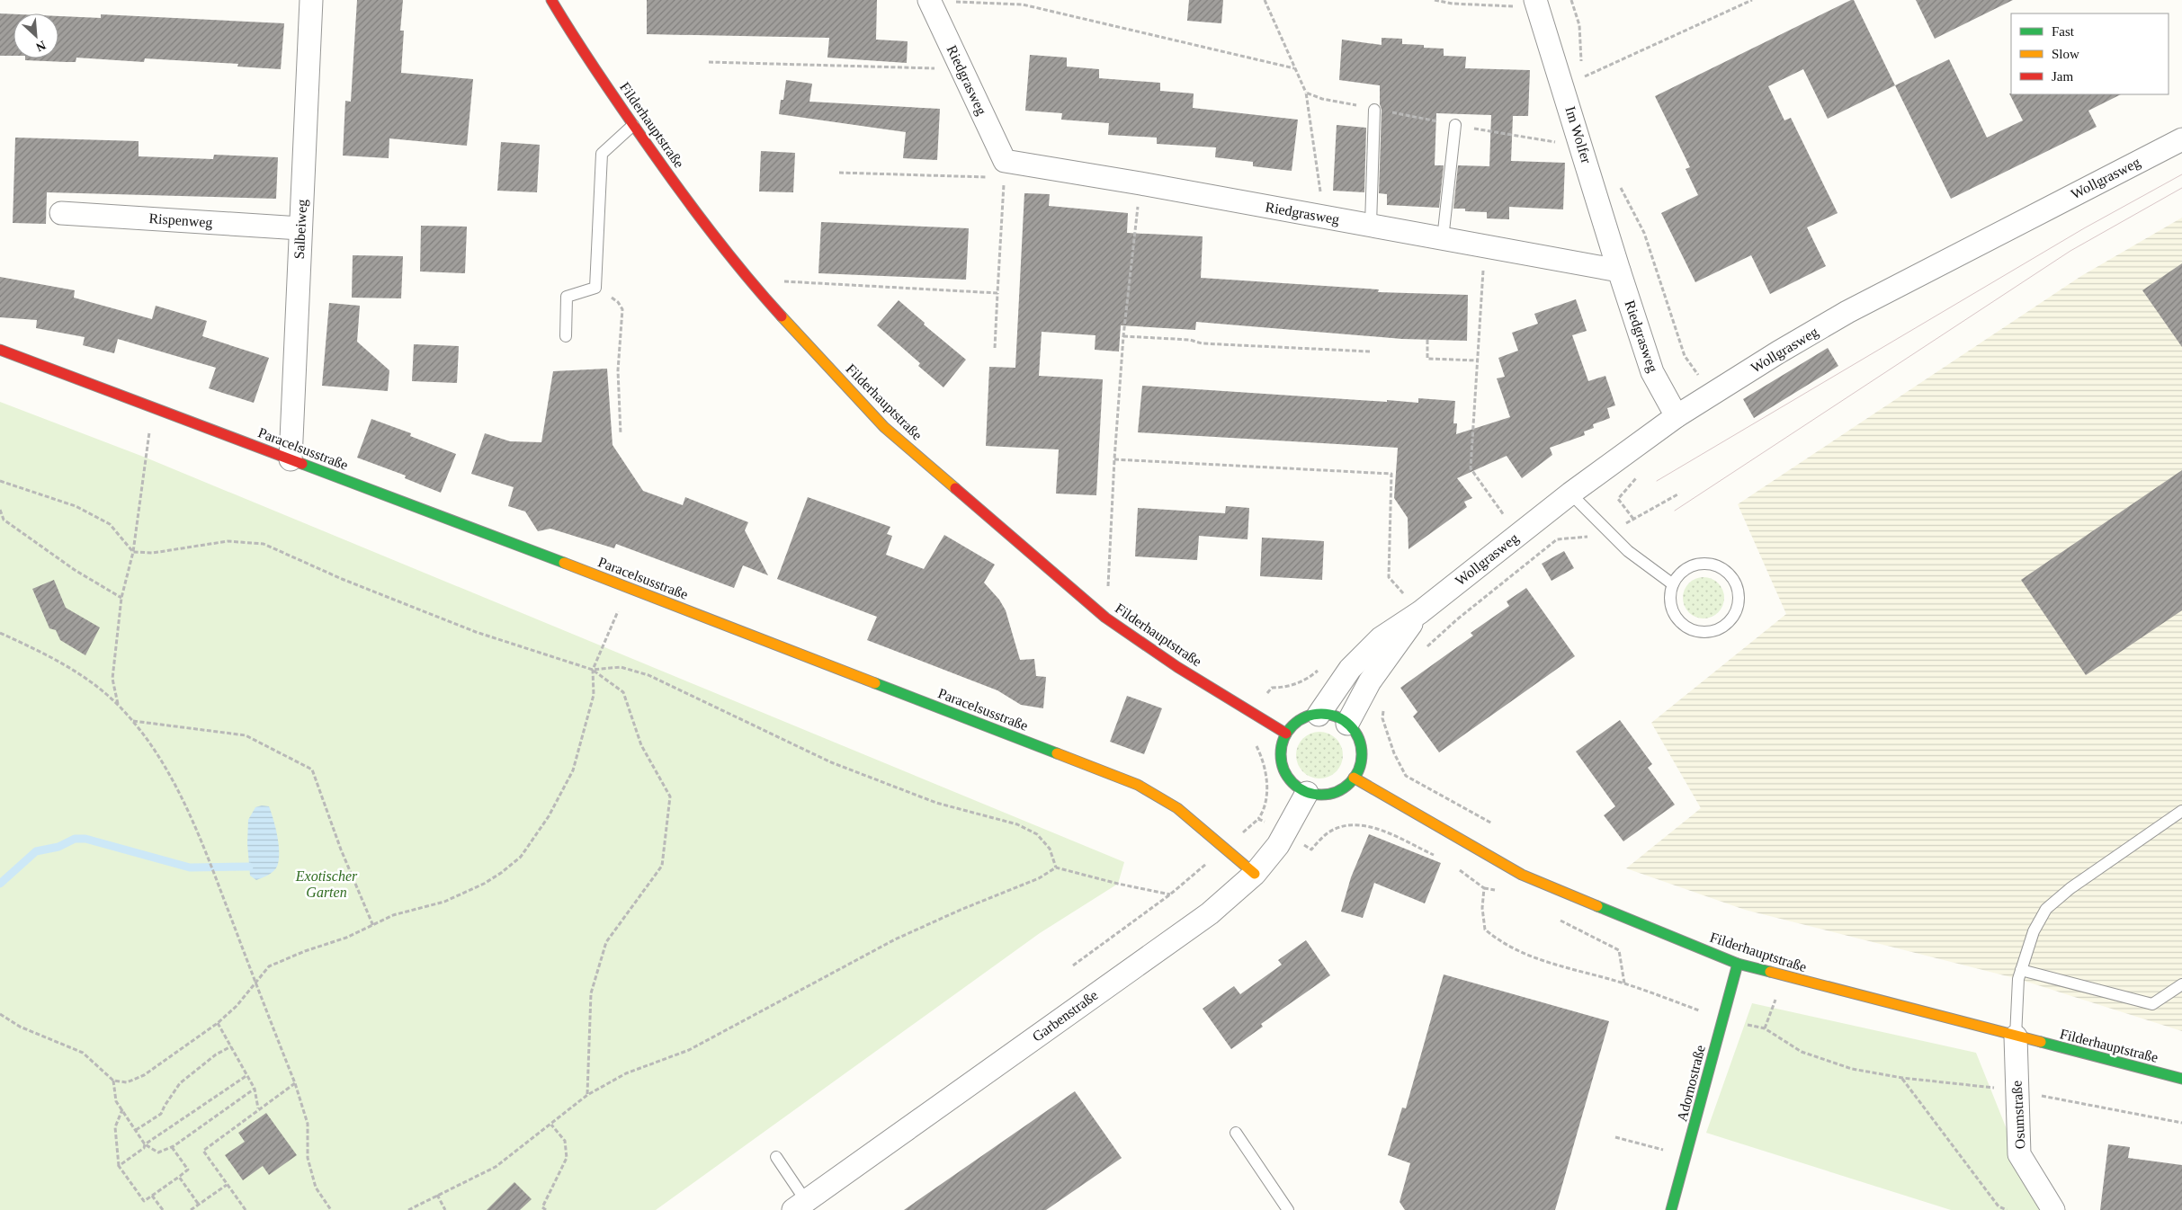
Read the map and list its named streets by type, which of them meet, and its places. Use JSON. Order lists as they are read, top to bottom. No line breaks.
{"streets":{"main road":["Filderhauptstraße","Paracelsusstraße","Adornostraße"],"street":["Riedgrasweg","Im Wolfer","Wollgrasweg","Rispenweg","Salbeiweg","Garbenstraße","Osumstraße"]},"crossings":[["Riedgrasweg","Im Wolfer"],["Riedgrasweg","Wollgrasweg"],["Filderhauptstraße","Wollgrasweg"],["Filderhauptstraße","Garbenstraße"],["Filderhauptstraße","Adornostraße"],["Filderhauptstraße","Osumstraße"],["Wollgrasweg","Garbenstraße"],["Rispenweg","Salbeiweg"],["Salbeiweg","Paracelsusstraße"],["Paracelsusstraße","Garbenstraße"]],"parks":["Exotischer Garten"],"legend":["Fast","Slow","Jam"],"north":"bottom right"}
